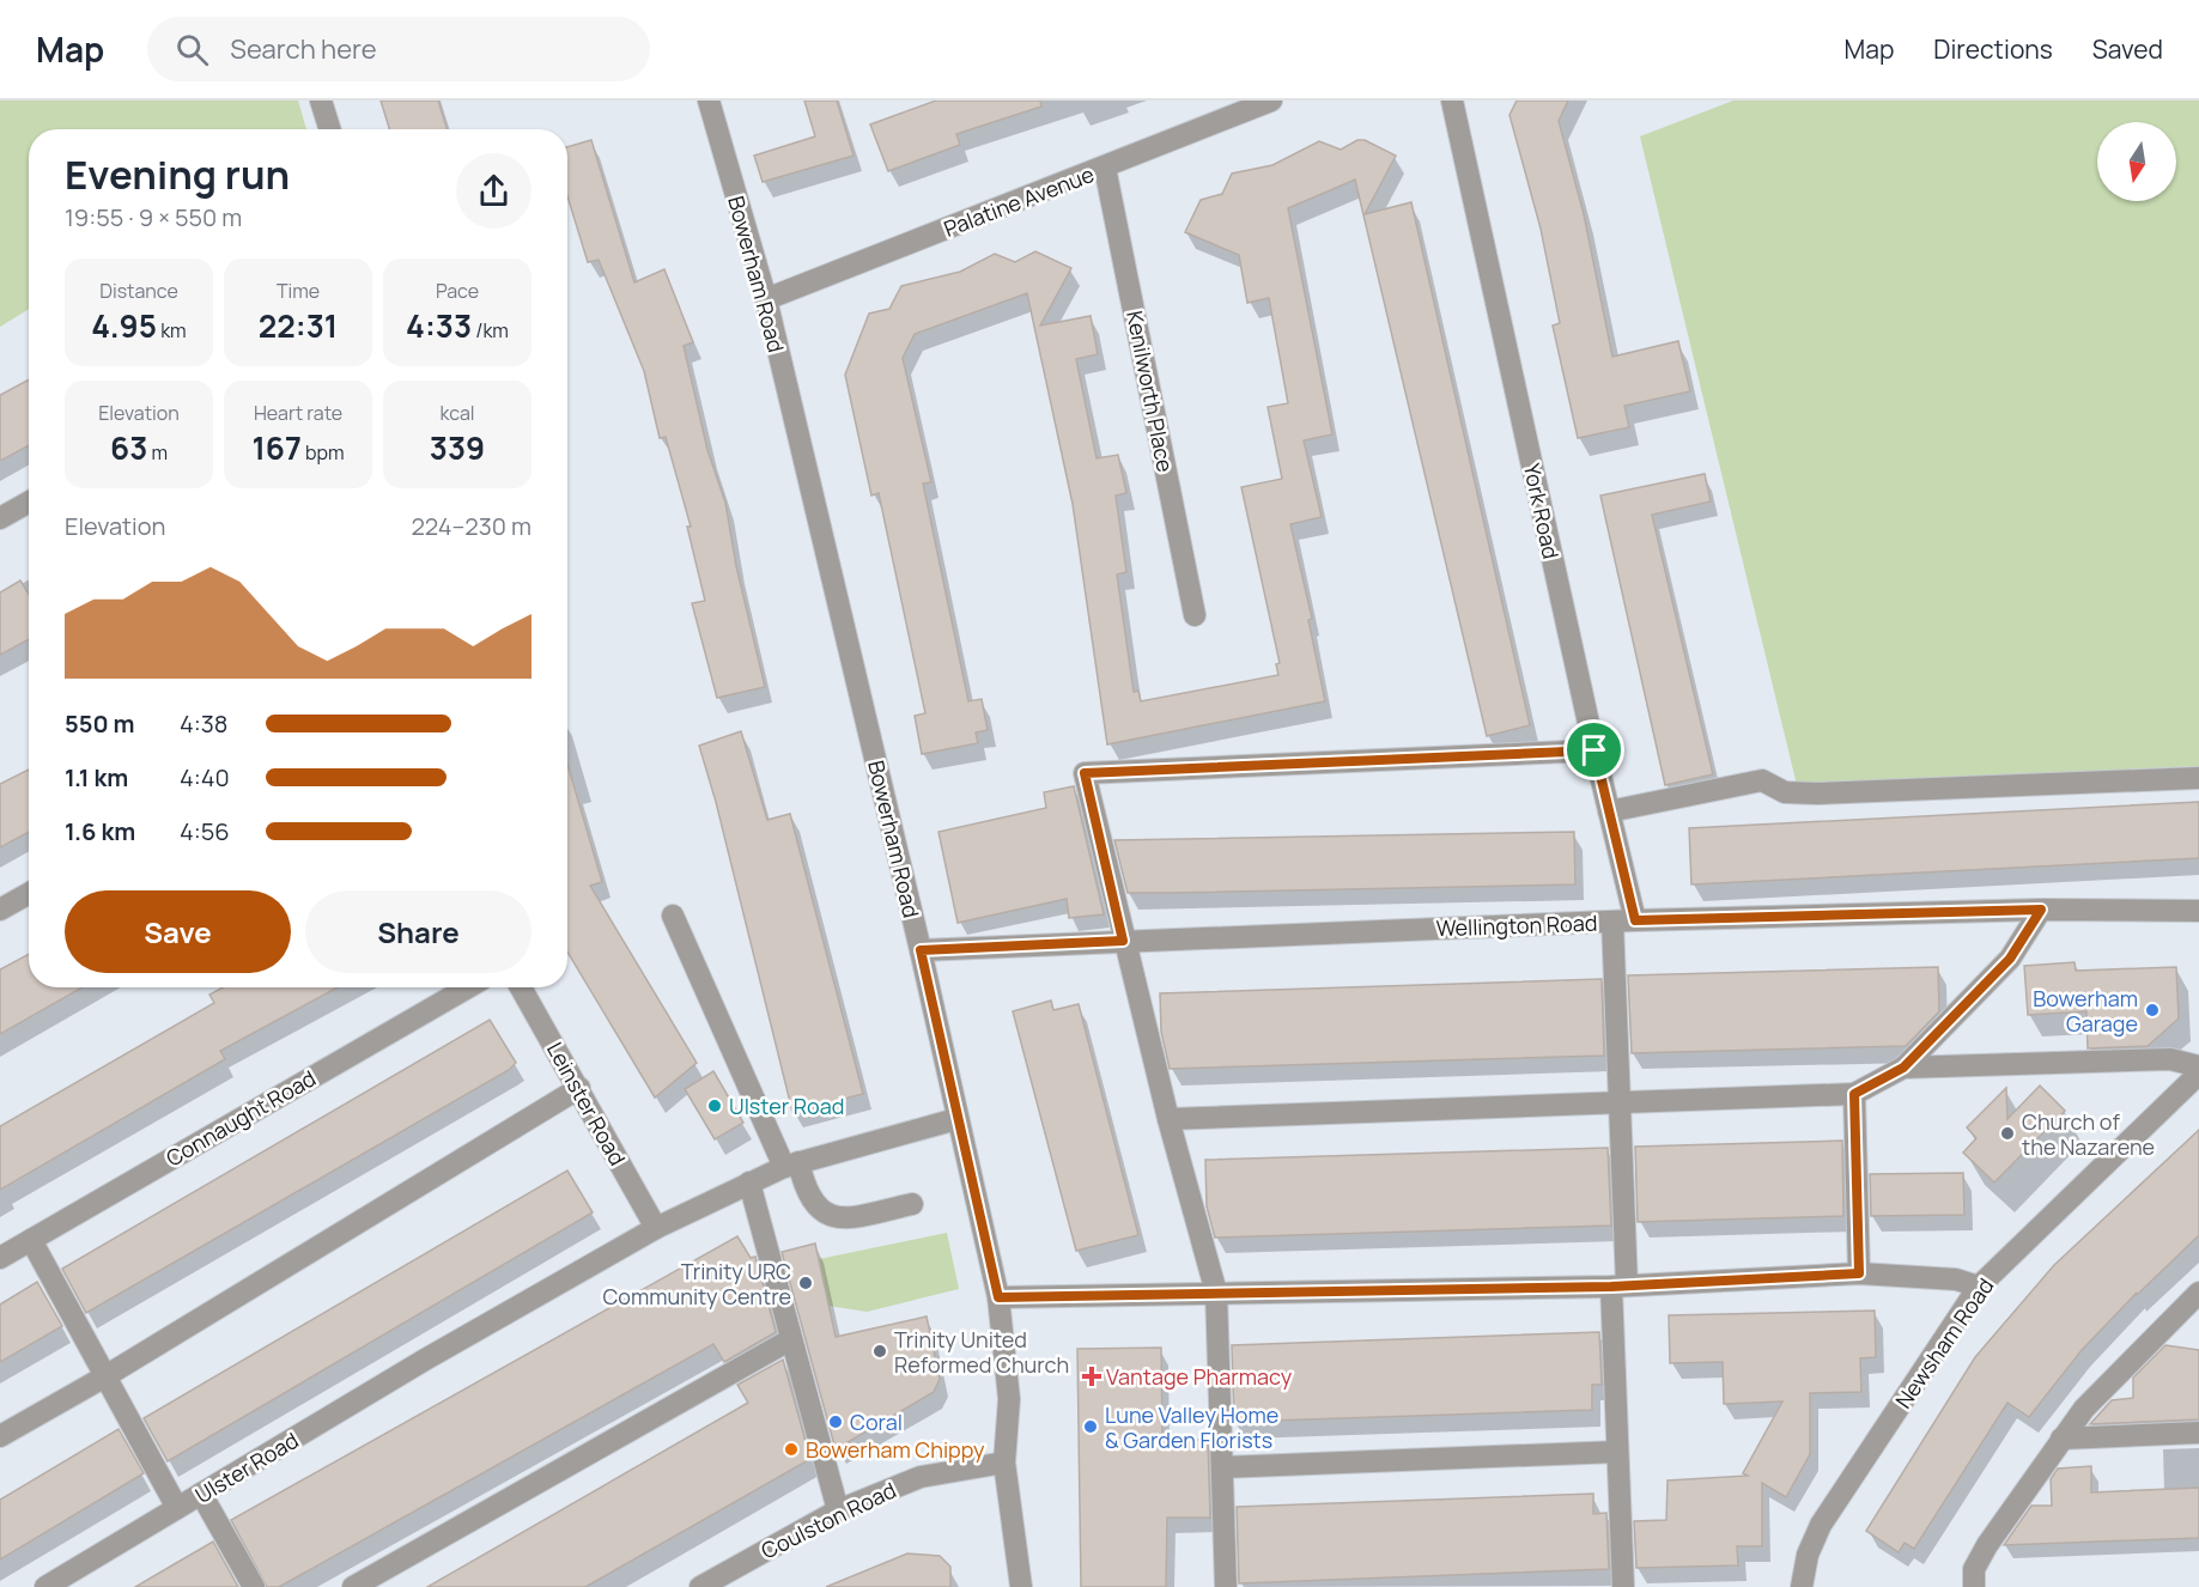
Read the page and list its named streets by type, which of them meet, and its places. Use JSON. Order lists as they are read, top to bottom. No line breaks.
{"streets":{"street":["Palatine Avenue","Bowerham Road","Kenilworth Place","York Road","Wellington Road","Leinster Road","Connaught Road","Newsham Road","Ulster Road","Coulston Road"]},"crossings":[["Palatine Avenue","Bowerham Road"],["Palatine Avenue","Kenilworth Place"],["Bowerham Road","Wellington Road"],["Bowerham Road","Ulster Road"],["Bowerham Road","Coulston Road"],["York Road","Wellington Road"],["Leinster Road","Ulster Road"]],"places":{"other":["Bowerham Garage","Ulster Road","Church of the Nazarene","Trinity URC Community Centre","Trinity United Reformed Church","Coral","Lune Valley Home & Garden Florists","Bowerham Chippy"],"health":["Vantage Pharmacy"]},"north":"bottom","page":{"header":"Map","search":"Search here","nav":["Map","Directions","Saved"],"heading":["Evening run","19:55 · 9 × 550 m"],"stats":[["Distance","4.95 km"],["Time","22:31"],["Pace","4:33 /km"],["Elevation","63 m"],["Heart rate","167 bpm"],["kcal","339"]],"chart":["Elevation","224–230 m"],"list":[{"name":"550 m","note":"4:38"},{"name":"1.1 km","note":"4:40"},{"name":"1.6 km","note":"4:56"}],"buttons":["Save","Share"]}}
